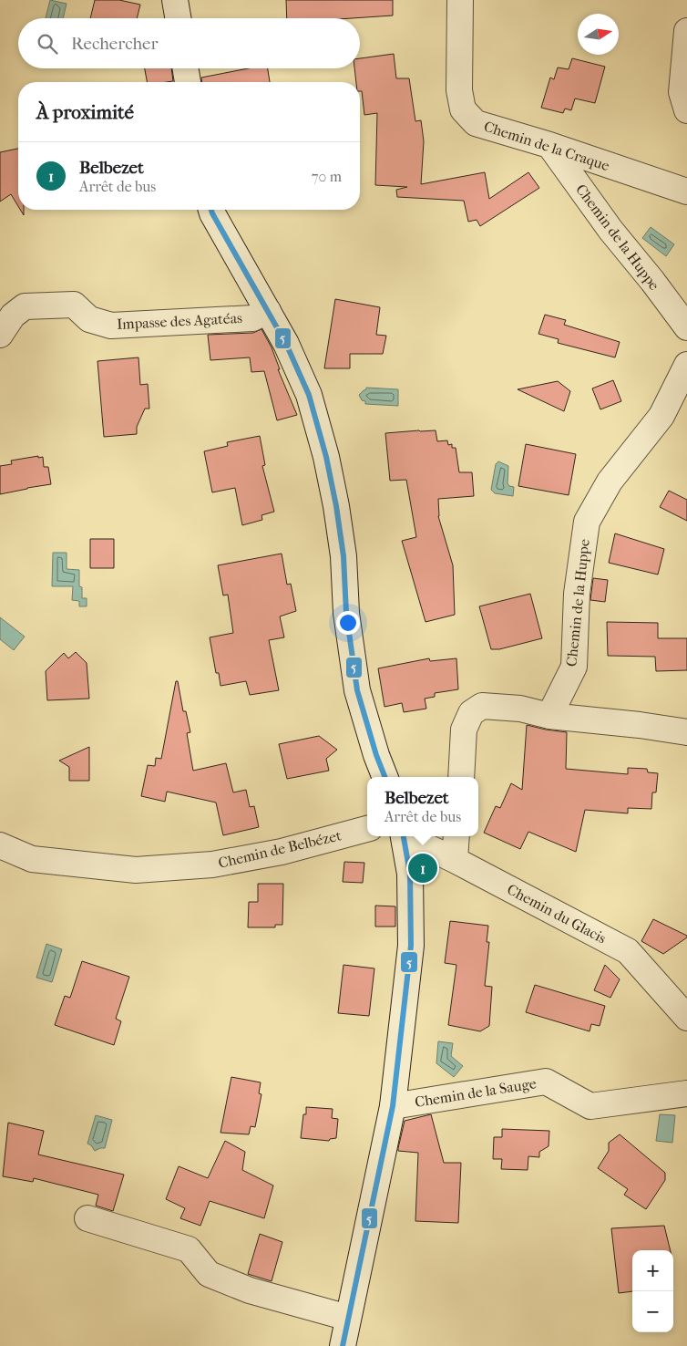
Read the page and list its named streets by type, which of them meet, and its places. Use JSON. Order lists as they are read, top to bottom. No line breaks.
{"streets":{"street":["Chemin de la Craque","Chemin de la Huppe","Impasse des Agatéas","Chemin de Belbézet","Chemin du Glacis","Chemin de la Sauge"]},"crossings":[["Chemin de la Craque","Chemin de la Huppe"]],"lines":["transit line 5"],"north":"right","page":{"search":"Rechercher","heading":"À proximité","list":[{"mark":"1","name":"Belbezet","note":"Arrêt de bus","value":"70 m"}],"popup":["Belbezet","Arrêt de bus"],"pins":"1","map_buttons":["+","−"]}}
